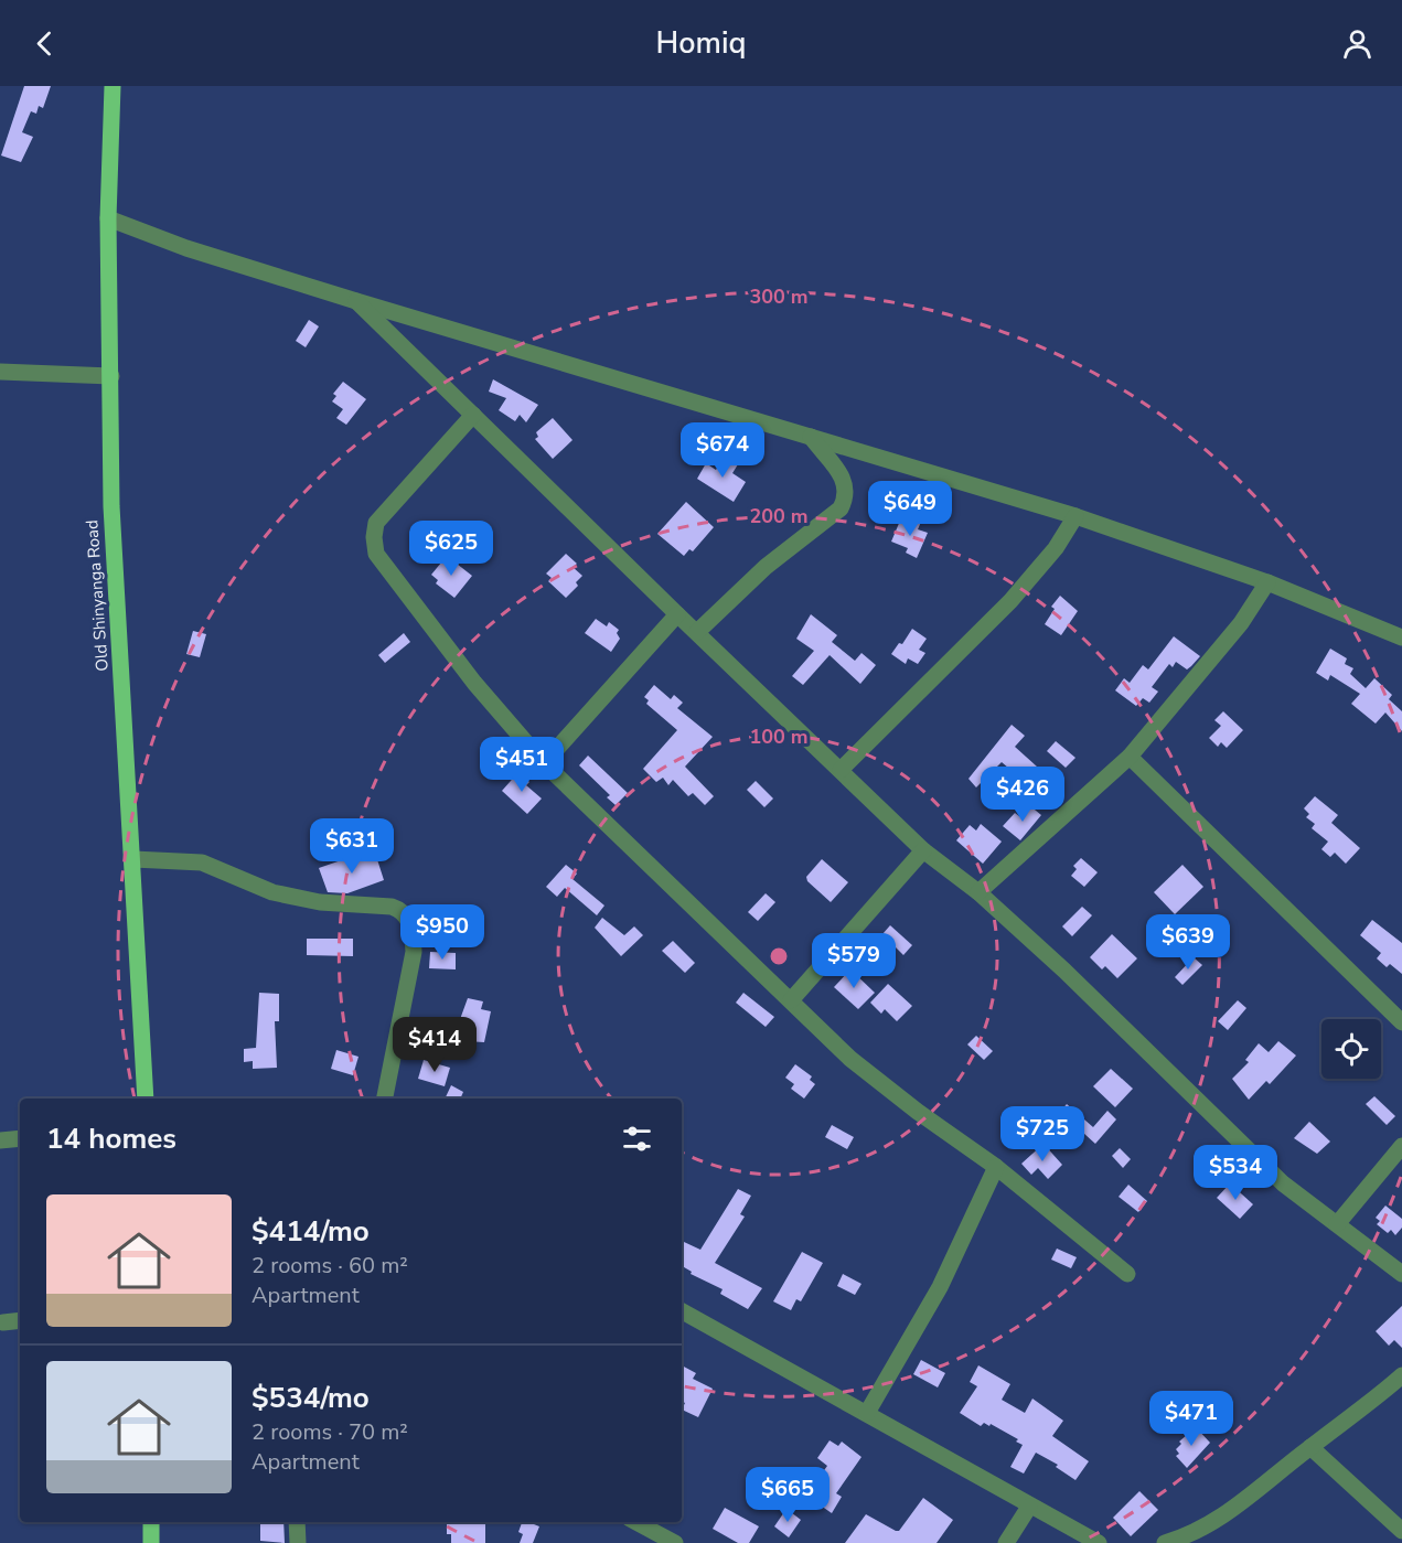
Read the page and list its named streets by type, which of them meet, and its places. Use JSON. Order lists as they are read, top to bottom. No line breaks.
{"streets":{"main road":["Old Shinyanga Road"]},"page":{"header":"Homiq","price":["$674","$649","$625","$451","$426","$631","$950","$639","$579","$414","$725","$534","$471","$665"],"heading":"14 homes","list":[{"name":"$414/mo","note":"2 rooms · 60 m² · Apartment"},{"name":"$534/mo","note":"2 rooms · 70 m² · Apartment"}]},"rings":["300 m","200 m","100 m"]}
